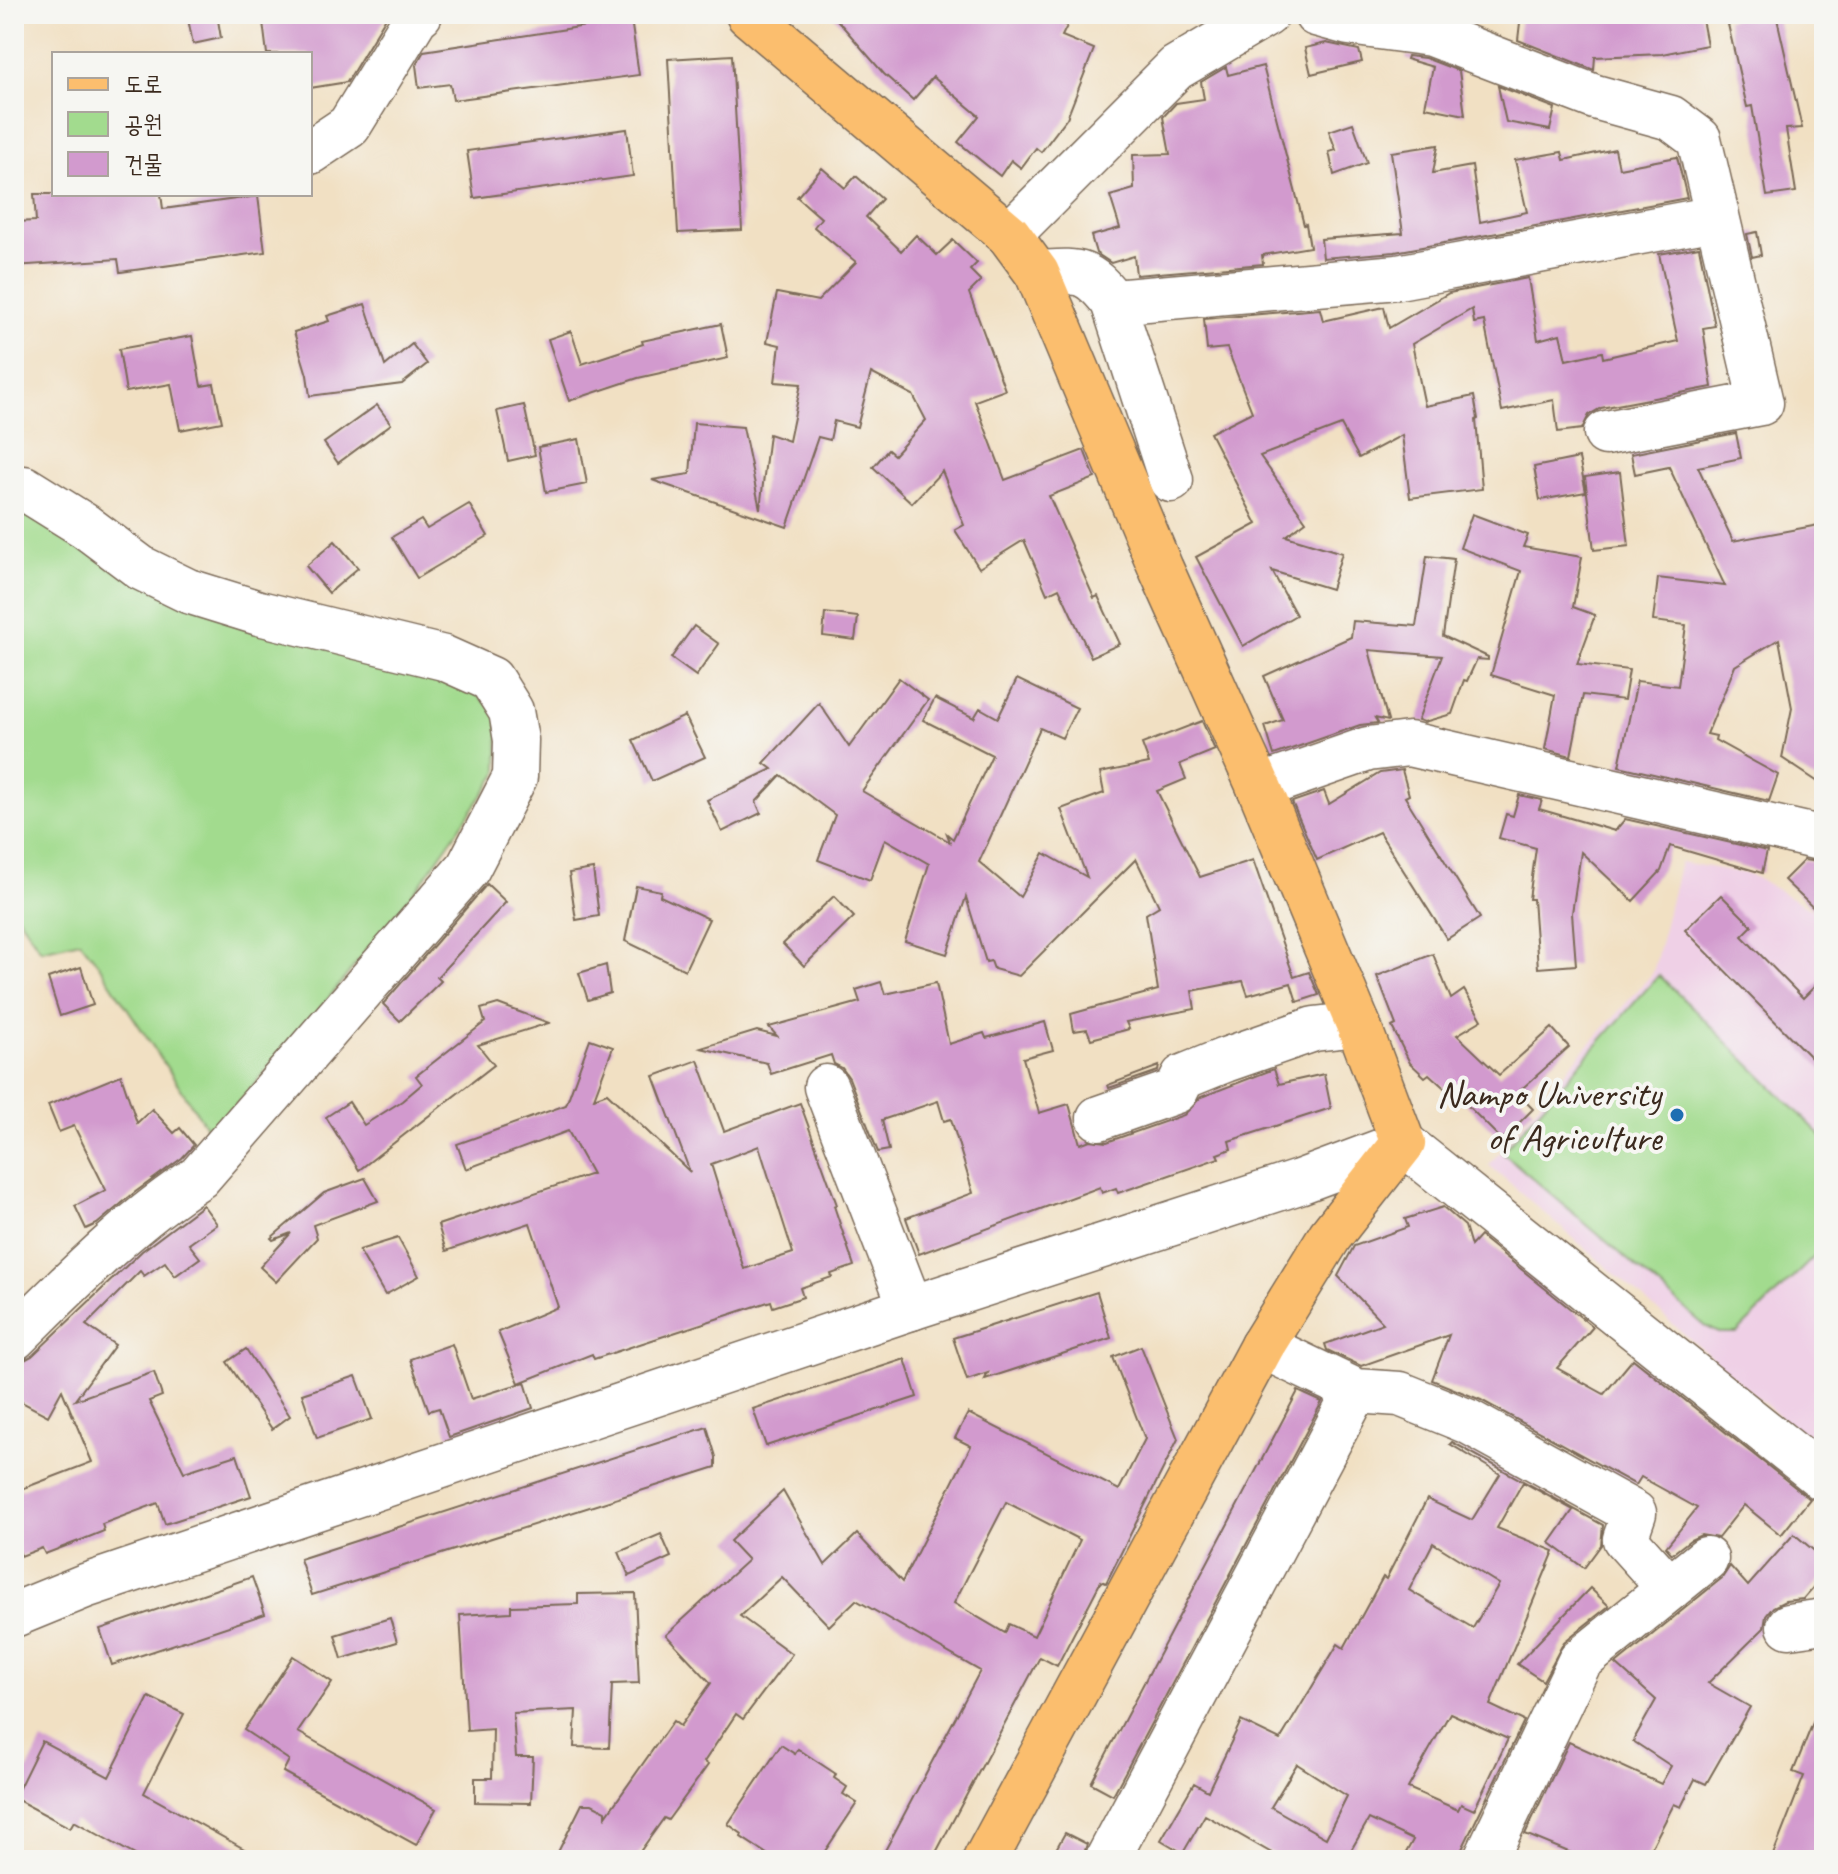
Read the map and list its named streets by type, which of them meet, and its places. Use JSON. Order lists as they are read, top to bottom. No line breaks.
{"places":["Nampo University of Agriculture"],"legend":["도로","공원","건물"]}
